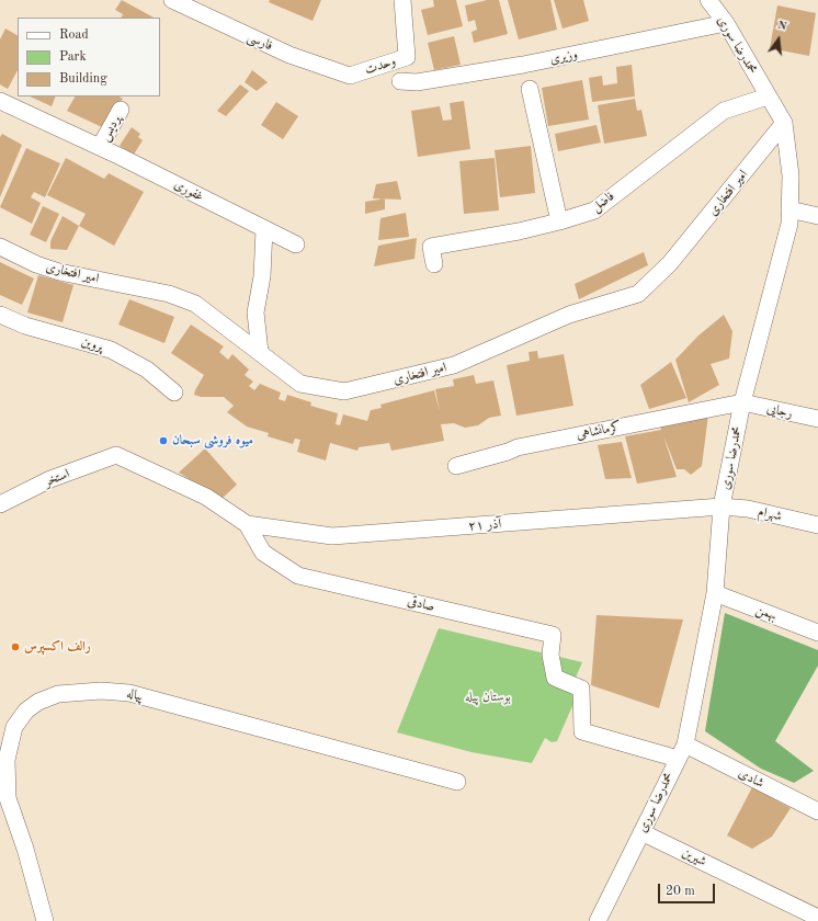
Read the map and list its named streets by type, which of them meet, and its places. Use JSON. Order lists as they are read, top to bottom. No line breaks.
{"streets":{"street":["فارسی","محمدرضا سوری","وزیری","وحدت","پردیس","غفوری","امیر افتخاری","فاضل","پروین","رجایی","کرمانشاهی","استخر","شهرام","۲۱ آذر","صادقی","بهمن","پیاله","شادی","شیرین"]},"crossings":[["فارسی","وحدت"],["محمدرضا سوری","وزیری"],["محمدرضا سوری","امیر افتخاری"],["محمدرضا سوری","فاضل"],["محمدرضا سوری","رجایی"],["محمدرضا سوری","کرمانشاهی"],["محمدرضا سوری","شهرام"],["محمدرضا سوری","۲۱ آذر"],["محمدرضا سوری","صادقی"],["محمدرضا سوری","بهمن"],["محمدرضا سوری","شادی"],["محمدرضا سوری","شیرین"],["پردیس","غفوری"],["رجایی","کرمانشاهی"],["استخر","صادقی"],["شهرام","۲۱ آذر"],["۲۱ آذر","صادقی"],["صادقی","شادی"]],"parks":["بوستان پیله"],"places":["میوه فروشی سبحان","رالف اکسپرس"],"legend":["Road","Park","Building"],"scale_bar":"20 m","north":"top"}
